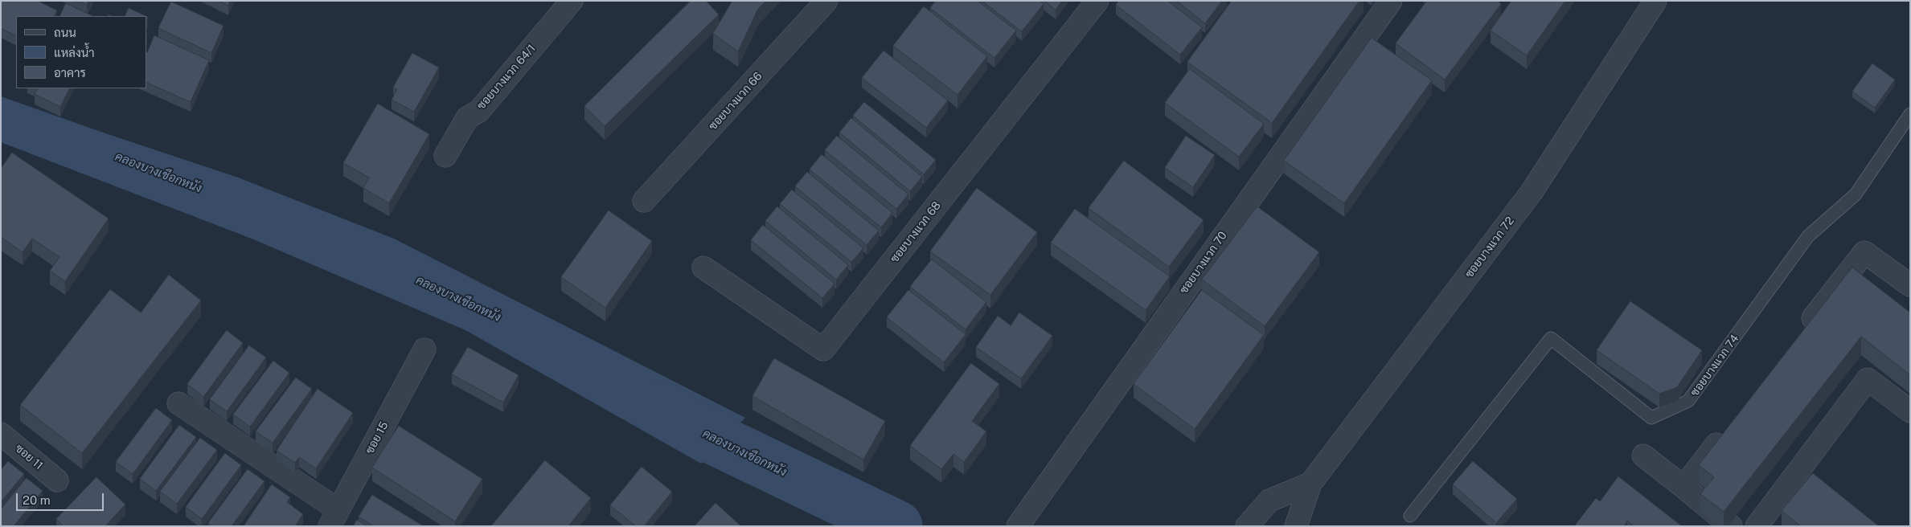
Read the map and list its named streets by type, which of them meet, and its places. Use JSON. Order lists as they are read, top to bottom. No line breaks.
{"streets":{"street":["ซอยบางแวก 64/1","ซอยบางแวก 66","ซอยบางแวก 68","ซอยบางแวก 72","ซอยบางแวก 70","ซอย 15","ซอย 11"],"lane":["ซอยบางแวก 74"]},"water":["คลองบางเชือกหนัง"],"legend":["ถนน","แหล่งน้ำ","อาคาร"],"scale_bar":"20 m"}
